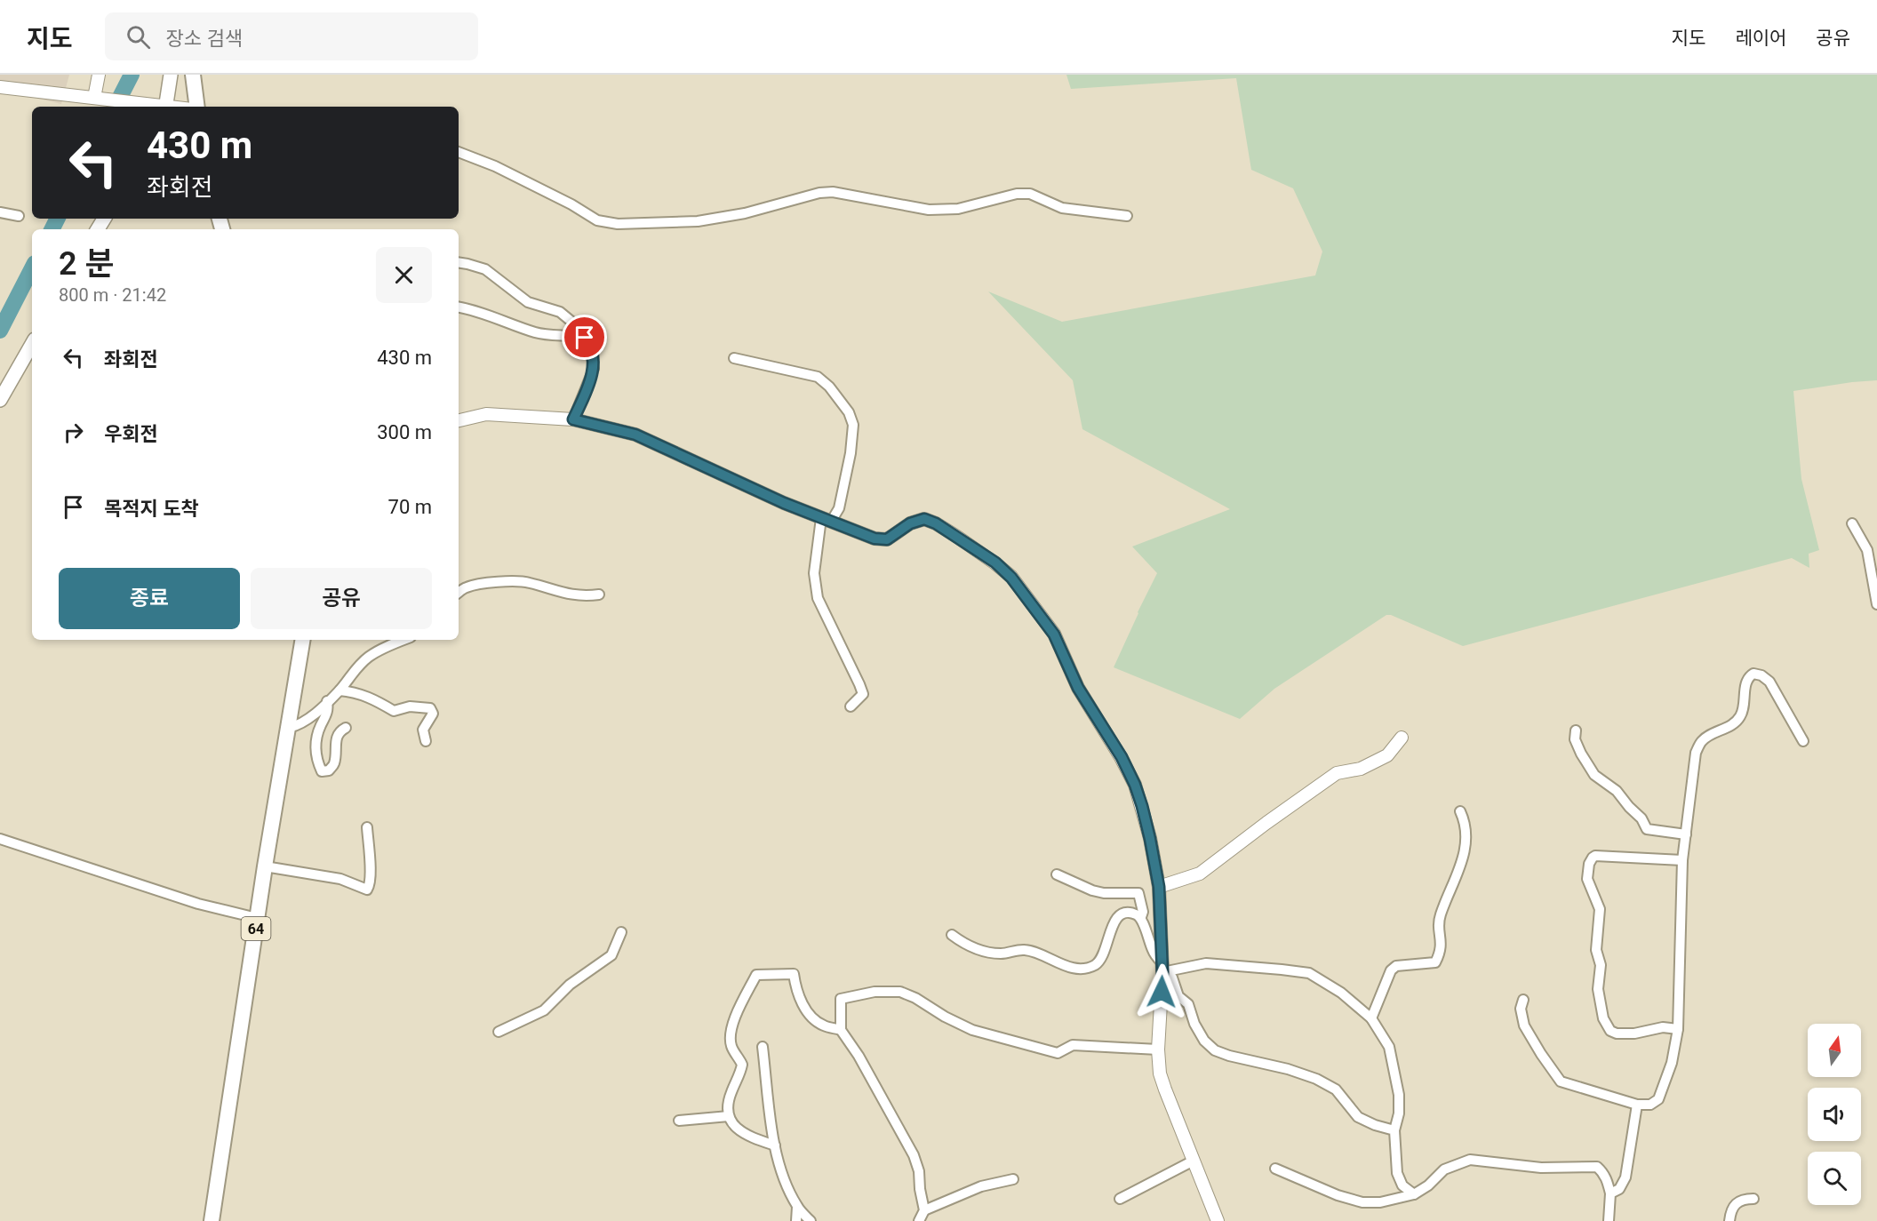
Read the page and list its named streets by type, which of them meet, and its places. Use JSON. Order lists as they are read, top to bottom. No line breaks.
{"streets":{"main road":["64"]},"north":"top","page":{"header":"지도","search":"장소 검색","nav":["지도","레이어","공유"],"turn":["430 m","좌회전"],"heading":["2 분","800 m · 21:42"],"list":[{"name":"좌회전","value":"430 m"},{"name":"우회전","value":"300 m"},{"name":"목적지 도착","value":"70 m"}],"buttons":["종료","공유"]}}
